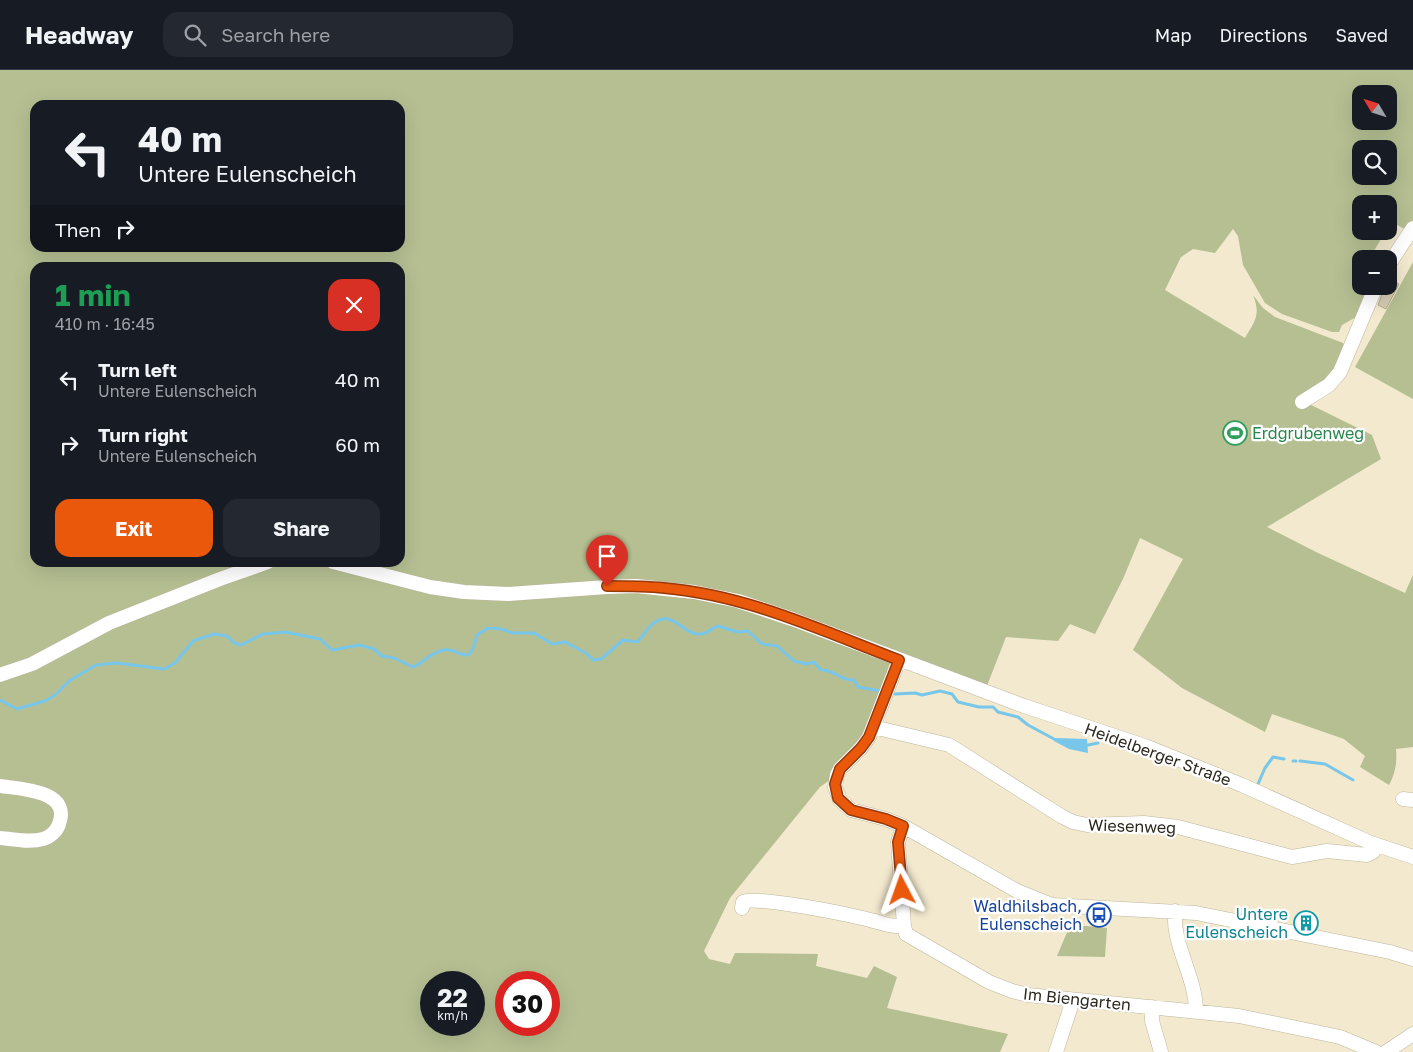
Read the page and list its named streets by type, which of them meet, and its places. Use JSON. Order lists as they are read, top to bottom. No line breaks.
{"streets":{"street":["Heidelberger Straße","Wiesenweg","Im Biengarten"]},"crossings":[["Heidelberger Straße","Wiesenweg"]],"places":{"sports":["Erdgrubenweg"],"bus stop":["Waldhilsbach, Eulenscheich"],"building":["Untere Eulenscheich"]},"north":"top left","page":{"header":"Headway","search":"Search here","nav":["Map","Directions","Saved"],"map_buttons":["+","−"],"turn":["40 m","Untere Eulenscheich"],"then":"Then","heading":["1 min","410 m · 16:45"],"list":[{"name":"Turn left","note":"Untere Eulenscheich","value":"40 m"},{"name":"Turn right","note":"Untere Eulenscheich","value":"60 m"}],"buttons":["Exit","Share"],"speed":"22 km/h","limit":"30"}}
